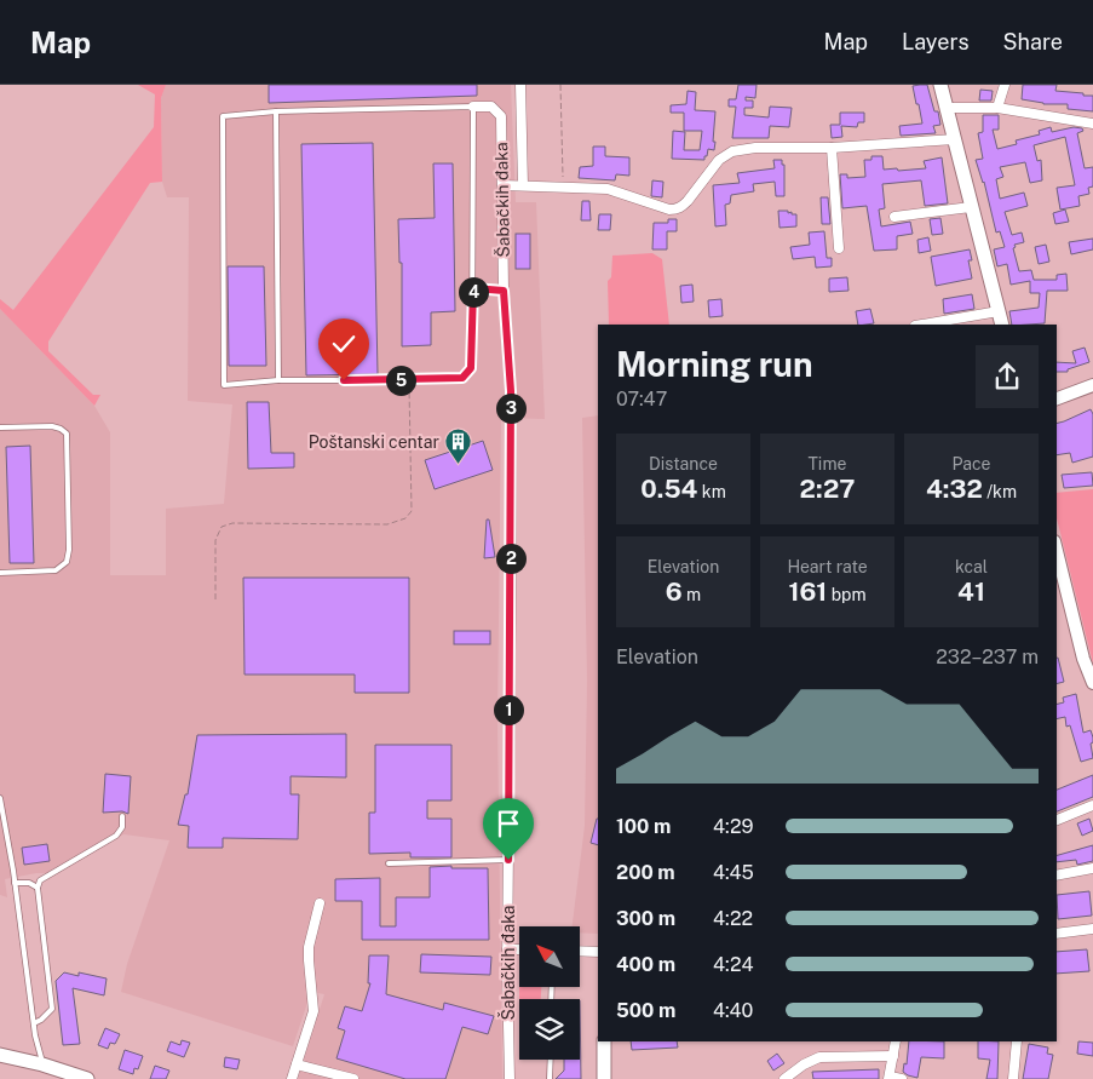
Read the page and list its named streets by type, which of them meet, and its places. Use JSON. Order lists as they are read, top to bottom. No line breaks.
{"streets":{"street":["Šabačkih đaka"]},"places":{"building":["Poštanski centar"]},"north":"top left","page":{"header":"Map","nav":["Map","Layers","Share"],"pins":["4","5","3","2","1"],"heading":["Morning run","07:47"],"stats":[["Distance","0.54 km"],["Time","2:27"],["Pace","4:32 /km"],["Elevation","6 m"],["Heart rate","161 bpm"],["kcal","41"]],"chart":["Elevation","232–237 m"],"list":[{"name":"100 m","note":"4:29"},{"name":"200 m","note":"4:45"},{"name":"300 m","note":"4:22"},{"name":"400 m","note":"4:24"},{"name":"500 m","note":"4:40"}]}}
